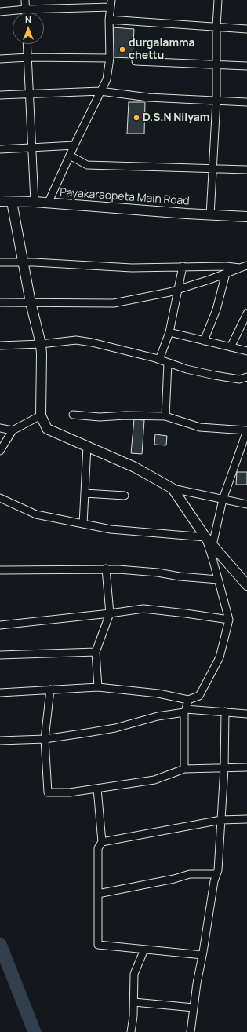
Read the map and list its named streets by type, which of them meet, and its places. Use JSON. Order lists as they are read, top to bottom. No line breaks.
{"streets":{"main road":["Payakaraopeta Main Road"]},"places":["durgalamma chettu","D.S.N Nilyam"],"north":"top"}
